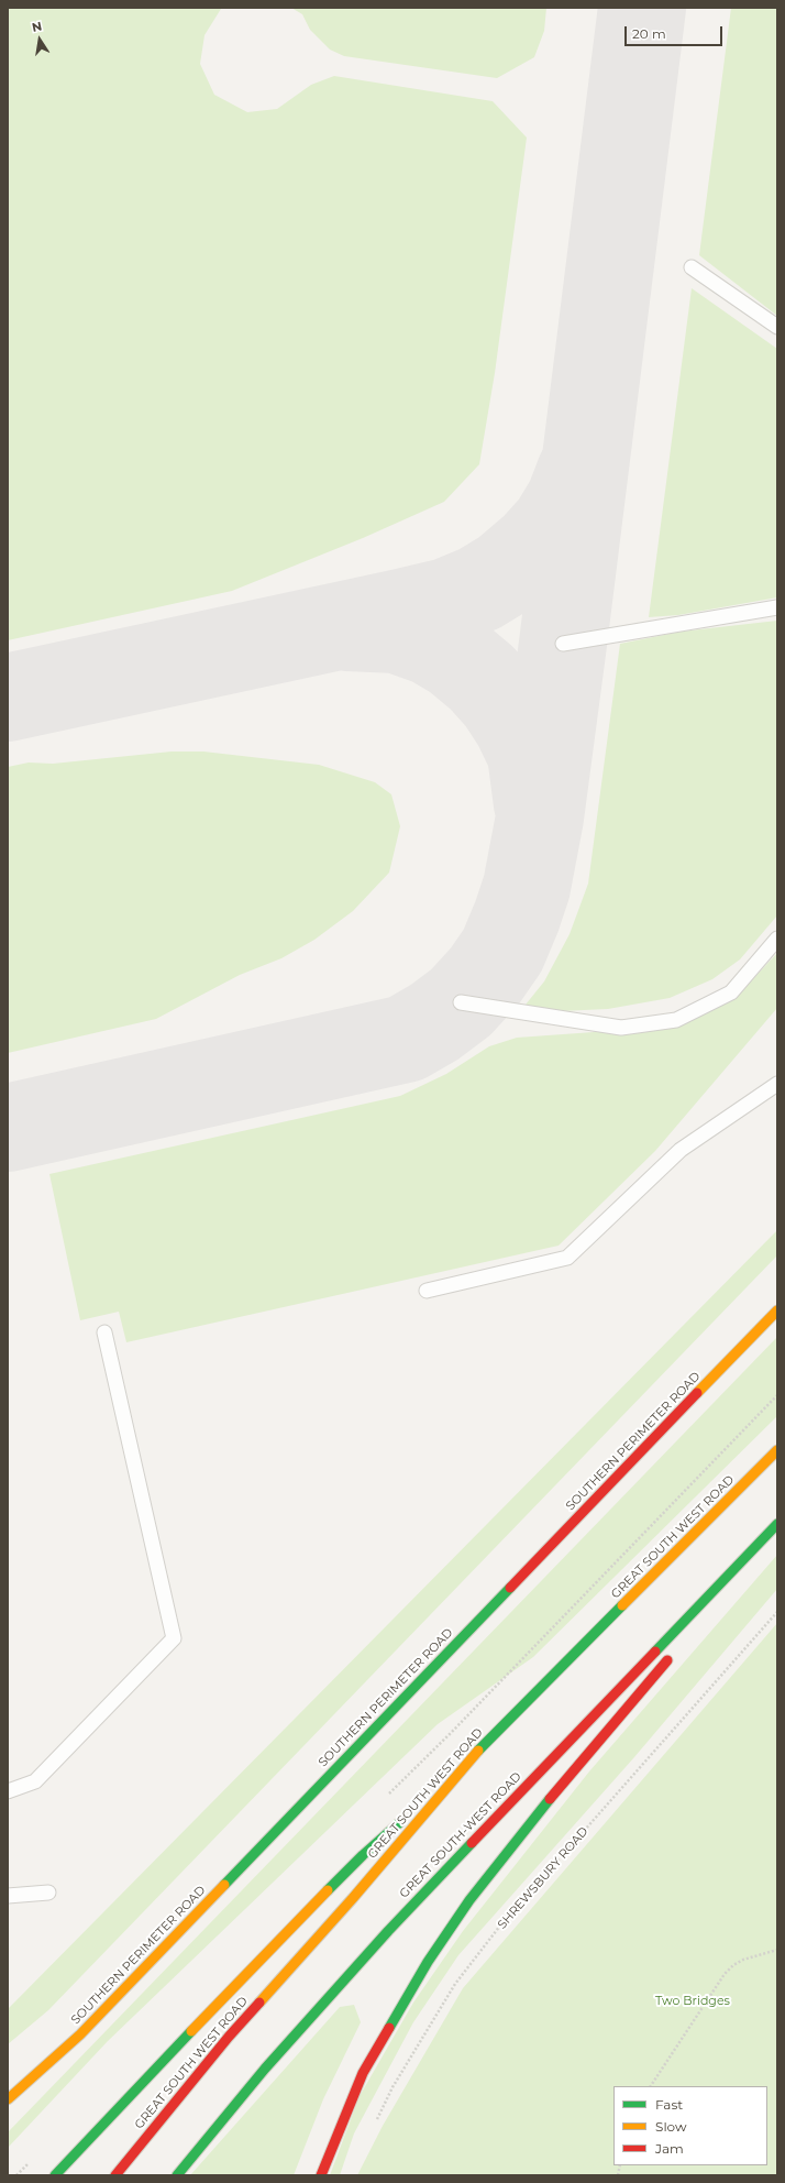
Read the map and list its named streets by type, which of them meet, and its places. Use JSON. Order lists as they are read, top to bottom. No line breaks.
{"streets":{"main road":["SOUTHERN PERIMETER ROAD","GREAT SOUTH WEST ROAD","GREAT SOUTH-WEST ROAD"],"path":["SHREWSBURY ROAD"]},"parks":["Two Bridges"],"legend":["Fast","Slow","Jam"],"scale_bar":"20 m","north":"top"}
